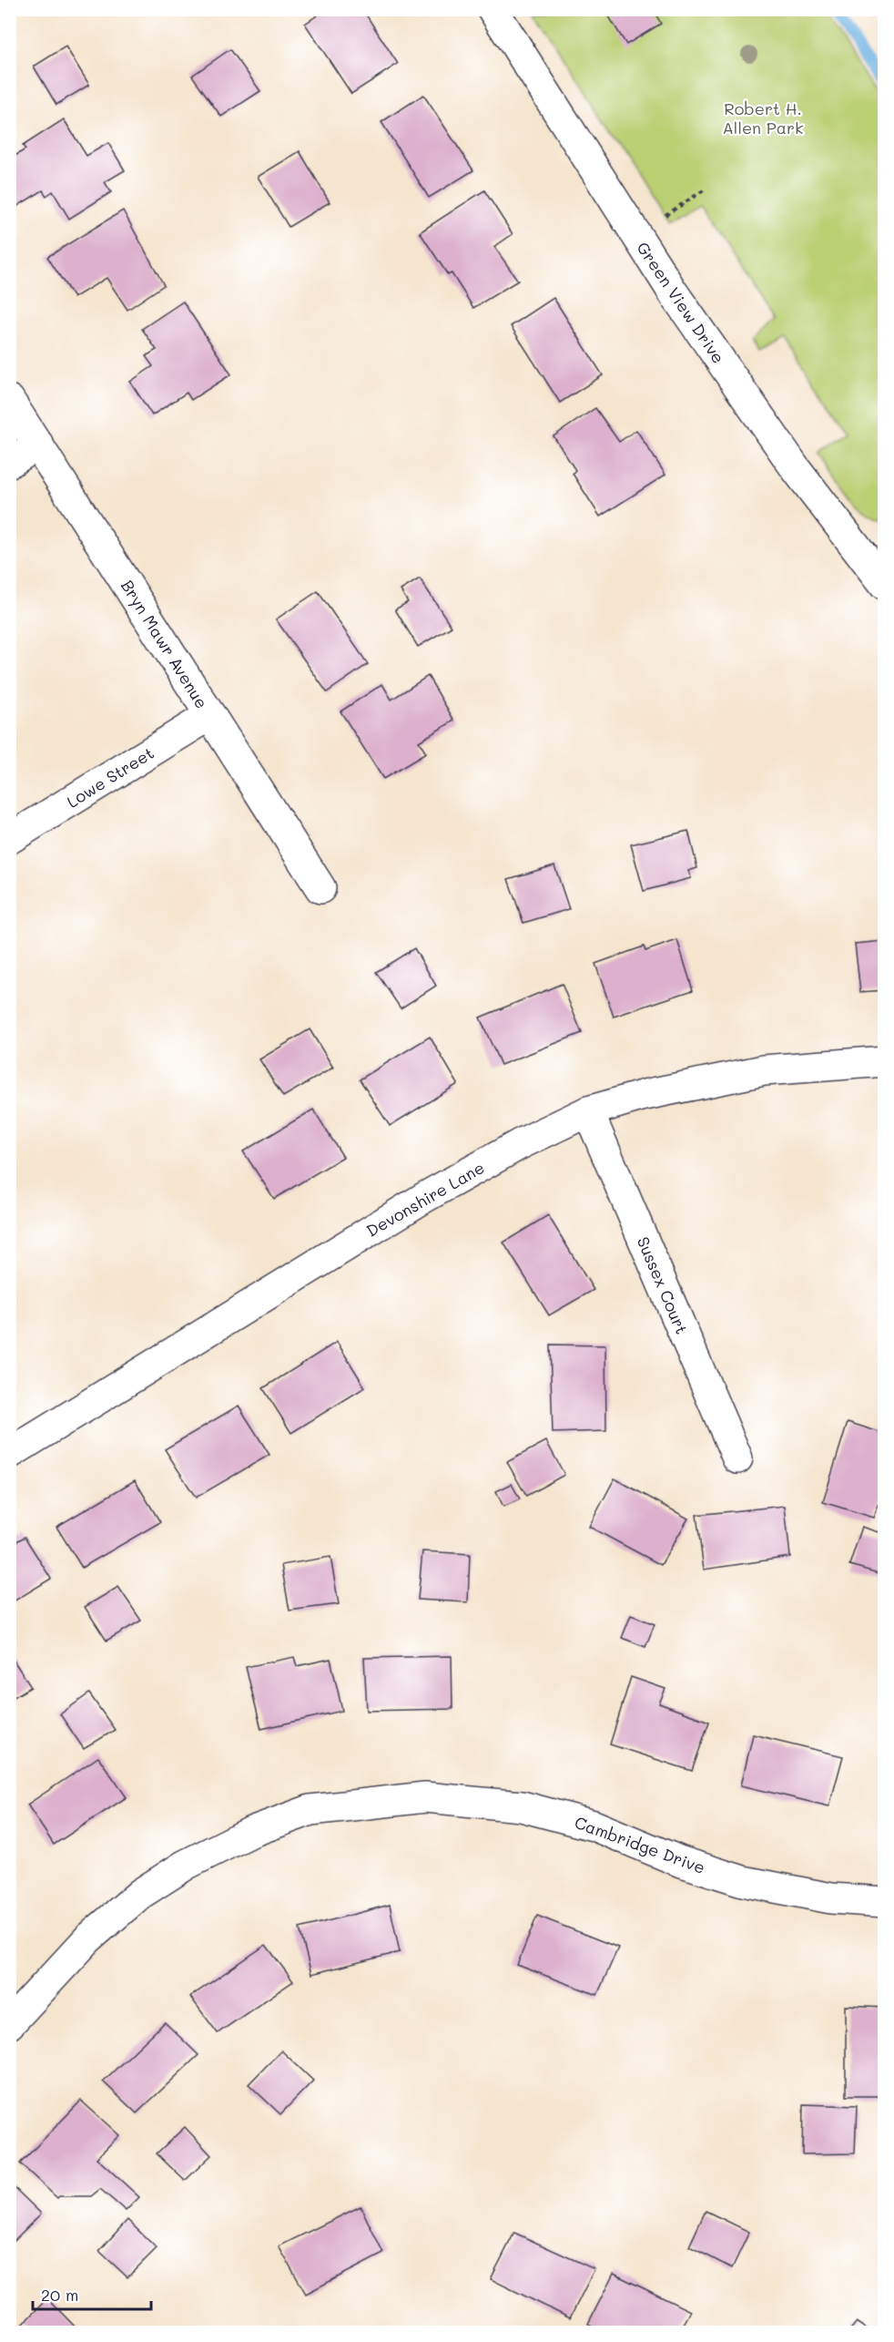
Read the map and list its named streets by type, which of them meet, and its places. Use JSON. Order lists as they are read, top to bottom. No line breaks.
{"streets":{"street":["Green View Drive","Bryn Mawr Avenue","Lowe Street","Devonshire Lane","Sussex Court","Cambridge Drive"]},"crossings":[["Bryn Mawr Avenue","Lowe Street"],["Devonshire Lane","Sussex Court"]],"parks":["Robert H. Allen Park"],"scale_bar":"20 m"}
